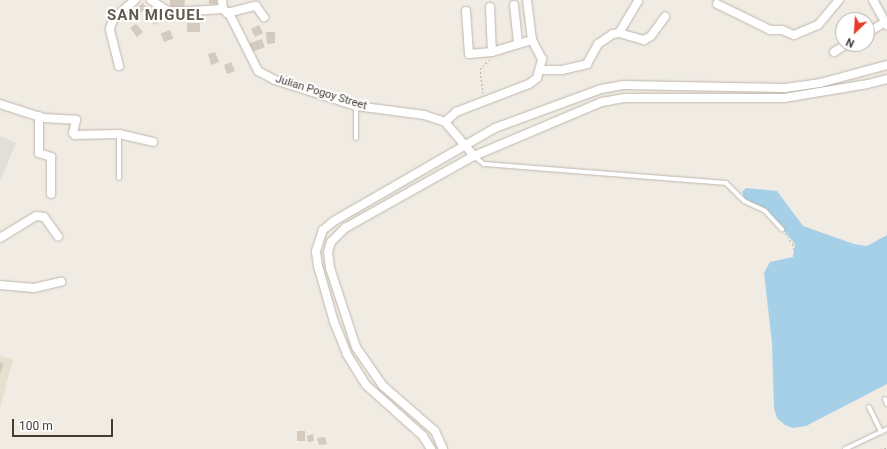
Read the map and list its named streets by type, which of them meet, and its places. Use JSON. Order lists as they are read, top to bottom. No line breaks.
{"streets":{"street":["Julian Pogoy Street"]},"districts":["SAN MIGUEL"],"scale_bar":"100 m","north":"bottom left"}
